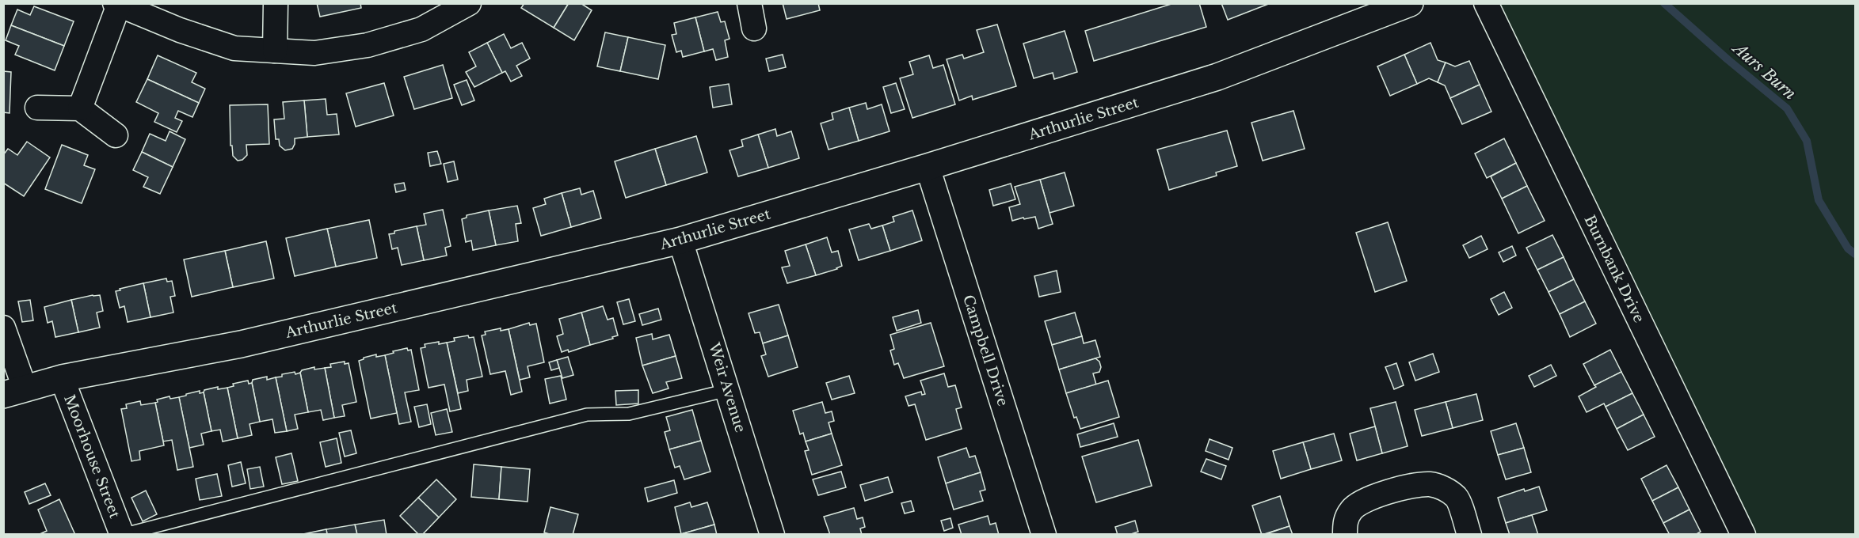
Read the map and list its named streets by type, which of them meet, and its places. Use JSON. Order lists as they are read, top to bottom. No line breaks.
{"streets":{"street":["Arthurlie Street","Burnbank Drive","Campbell Drive","Weir Avenue","Moorhouse Street"]},"crossings":[["Arthurlie Street","Campbell Drive"],["Arthurlie Street","Weir Avenue"],["Arthurlie Street","Moorhouse Street"]],"water":["Aurs Burn"]}
